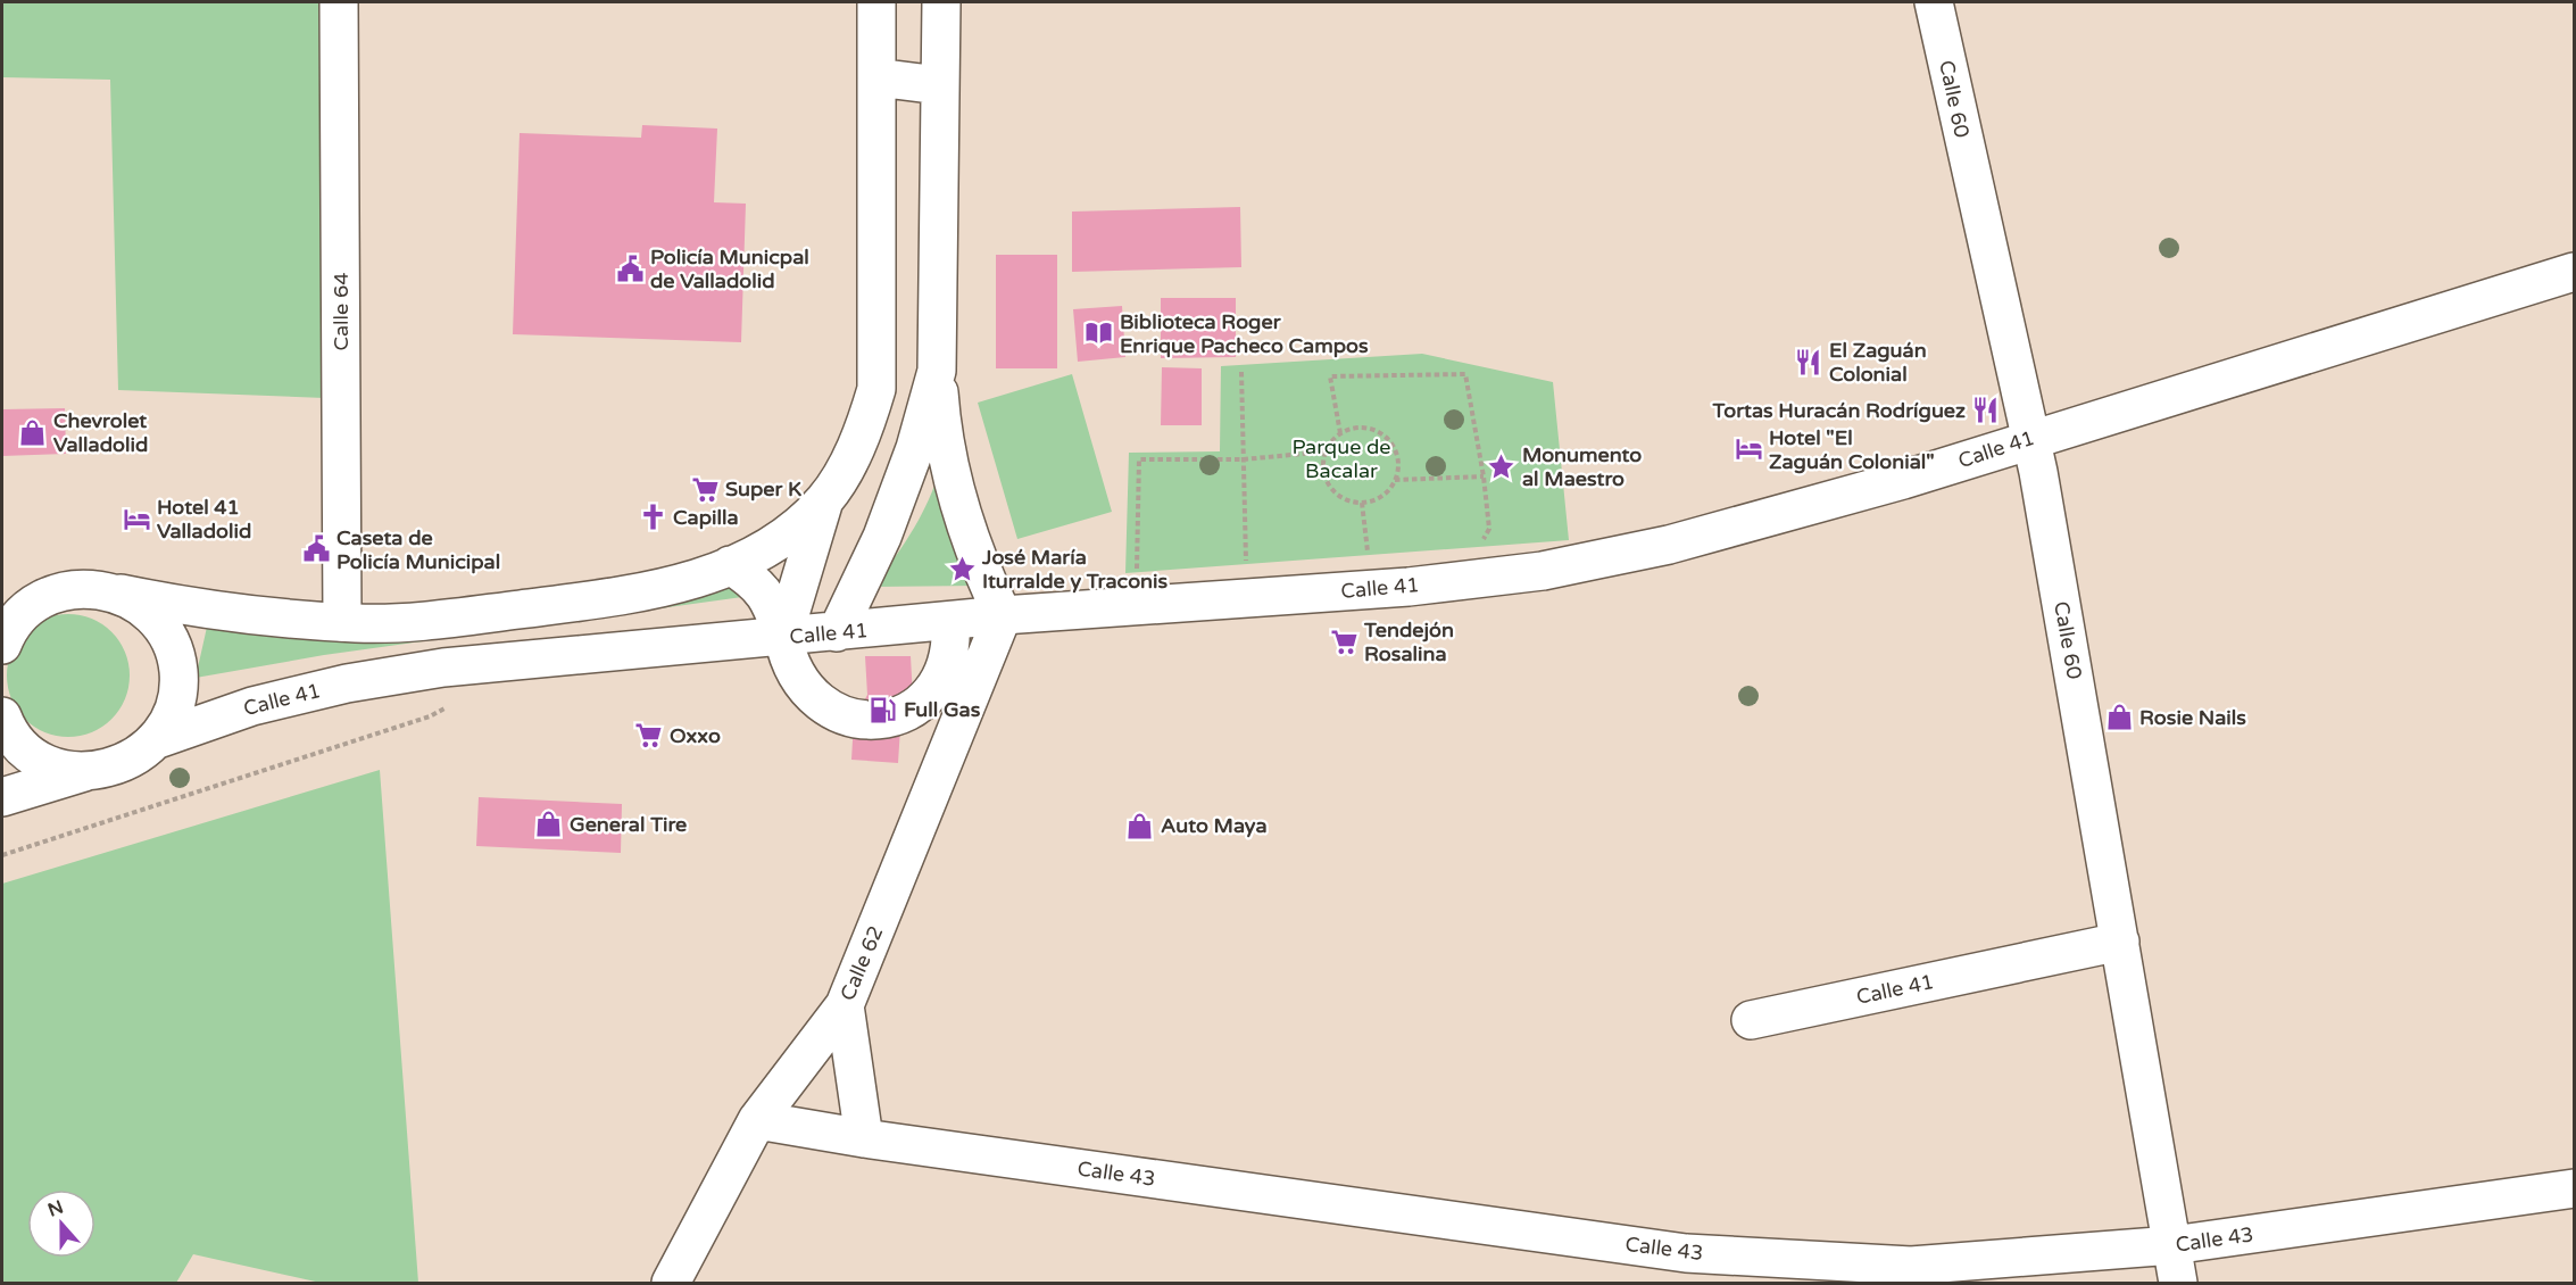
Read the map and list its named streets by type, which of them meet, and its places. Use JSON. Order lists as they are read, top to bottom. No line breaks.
{"streets":{"main road":["Calle 60","Calle 64","Calle 41","Calle 62","Calle 43"]},"crossings":[["Calle 60","Calle 41"],["Calle 60","Calle 43"],["Calle 41","Calle 62"],["Calle 62","Calle 43"]],"parks":["Parque de Bacalar"],"places":{"public building":["Policía Municpal de Valladolid","Caseta de Policía Municipal"],"library":["Biblioteca Roger Enrique Pacheco Campos"],"restaurant":["El Zaguán Colonial","Tortas Huracán Rodríguez"],"shop":["Chevrolet Valladolid","Rosie Nails","General Tire","Auto Maya"],"hotel":["Hotel \"El Zaguán Colonial\"","Hotel 41 Valladolid"],"place":["Monumento al Maestro","José María Iturralde y Traconis"],"supermarket":["Super K","Tendejón Rosalina","Oxxo"],"church":["Capilla"],"fuel station":["Full Gas"]},"north":"top"}
